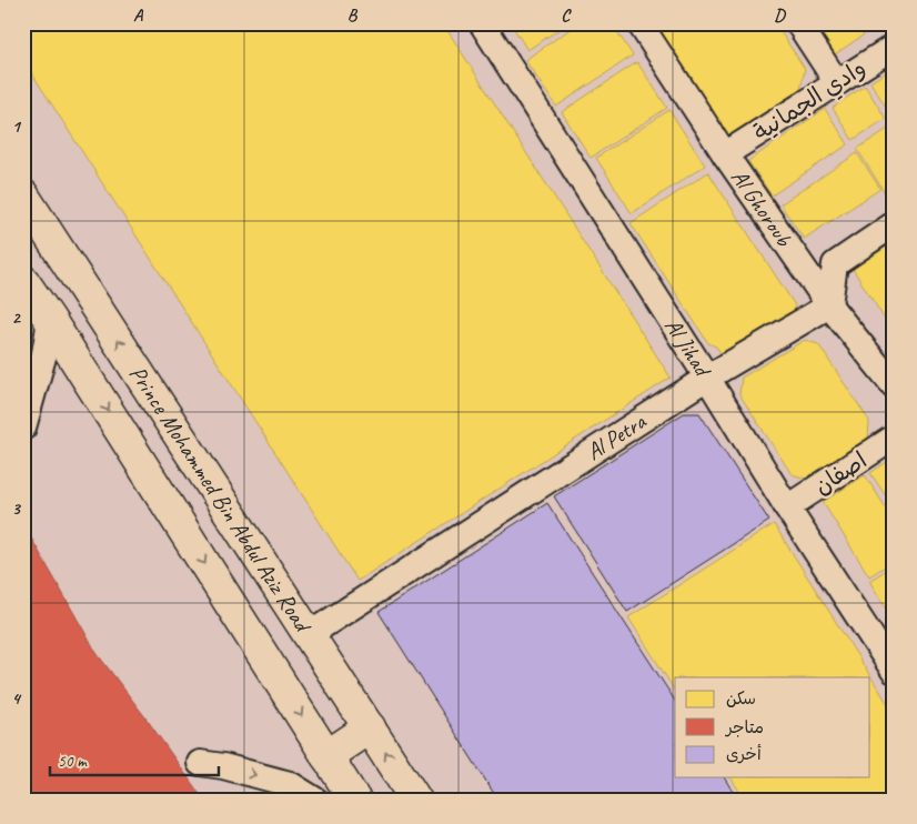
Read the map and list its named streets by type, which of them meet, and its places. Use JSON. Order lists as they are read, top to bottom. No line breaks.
{"streets":{"main road":["Prince Mohammed Bin Abdul Aziz Road"],"street":["وادي الجمانية","Al Ghoroub","Al Jihad","Al Petra","اصفان"]},"crossings":[["وادي الجمانية","Al Ghoroub"],["Al Ghoroub","Al Petra"],["Al Jihad","Al Petra"],["Al Jihad","اصفان"],["Al Petra","Prince Mohammed Bin Abdul Aziz Road"]],"legend":["سكن","متاجر","أخرى"],"scale_bar":"50 m","grid":{"columns":["A","B","C","D"],"rows":["1","2","3","4"]}}
